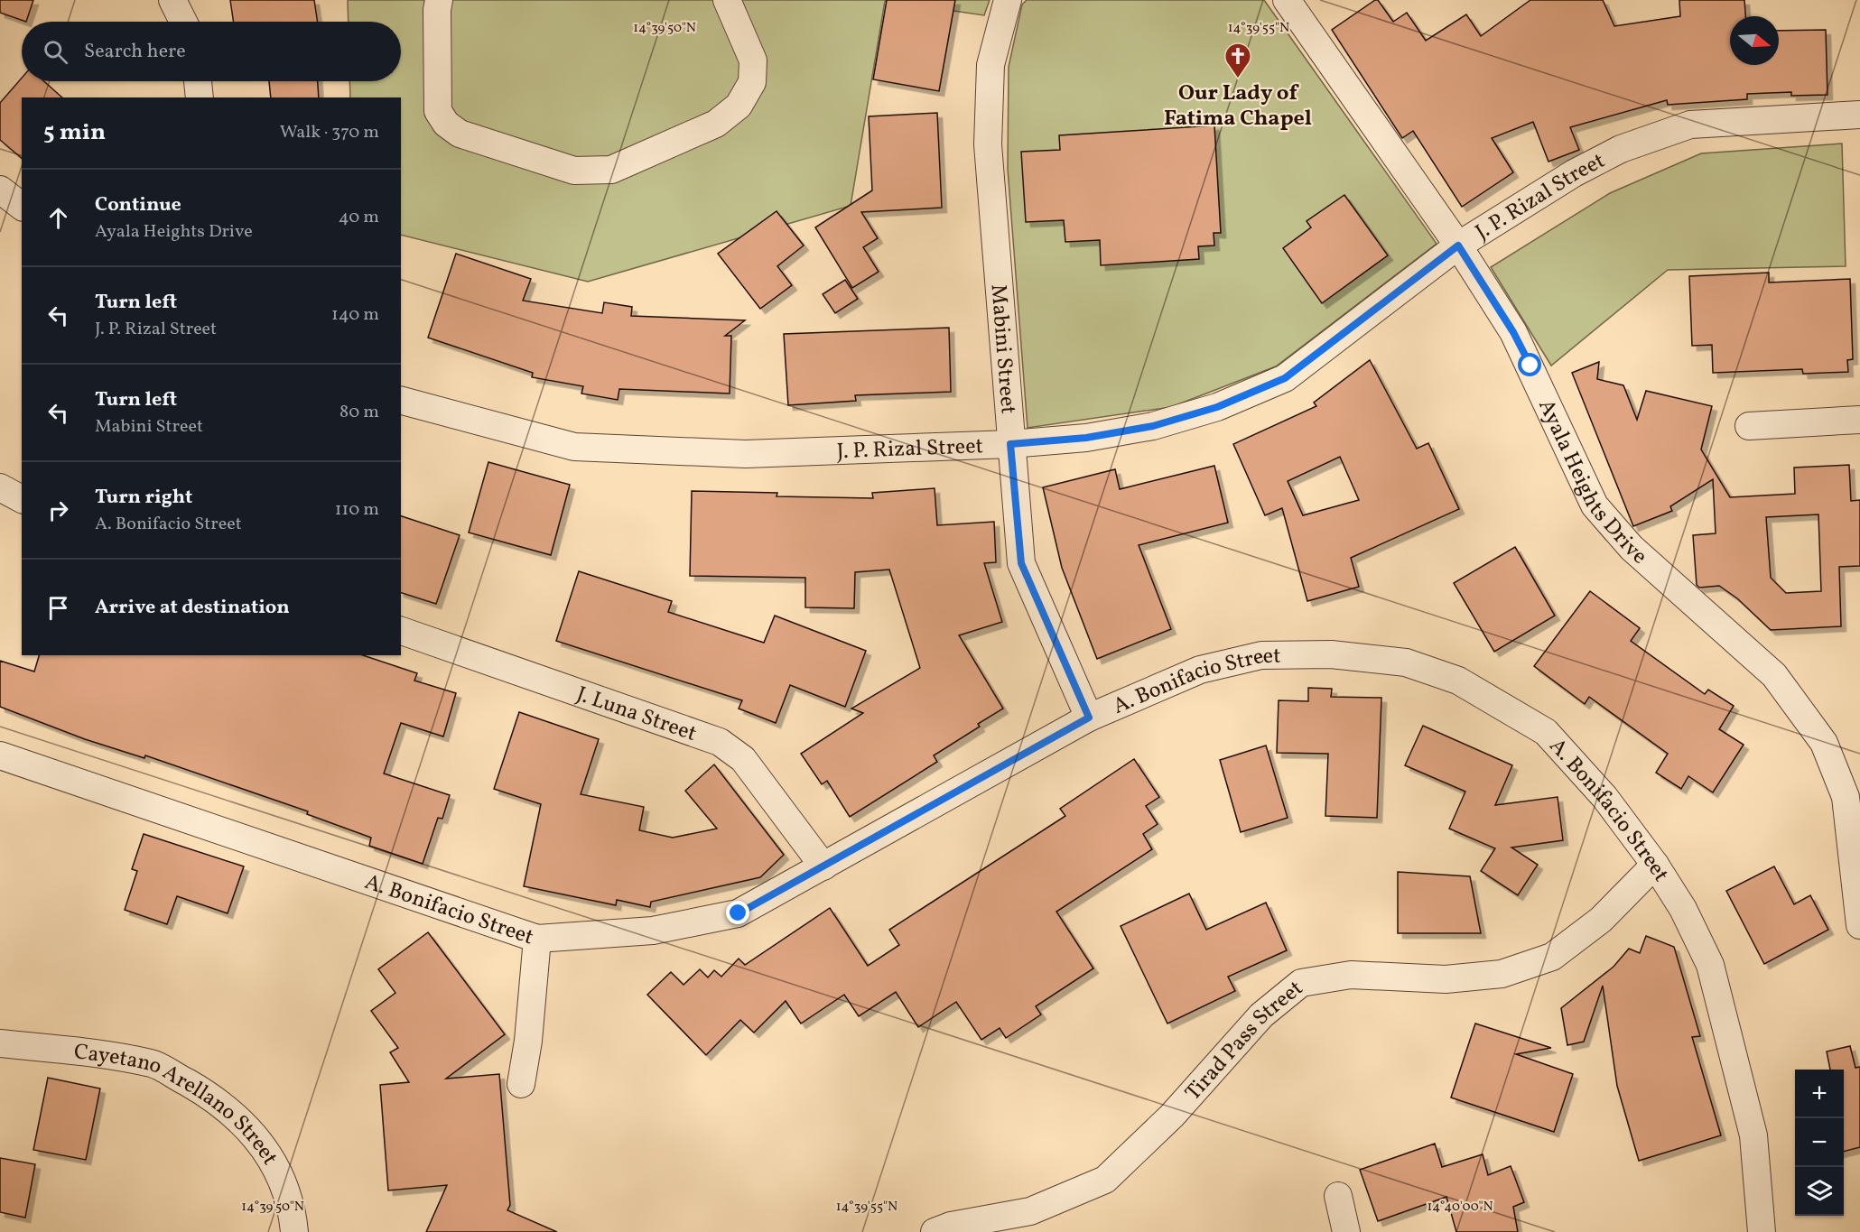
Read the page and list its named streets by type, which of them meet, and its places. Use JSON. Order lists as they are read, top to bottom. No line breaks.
{"streets":{"street":["J. P. Rizal Street","Mabini Street","Ayala Heights Drive","A. Bonifacio Street","J. Luna Street","Tirad Pass Street","Cayetano Arellano Street"]},"crossings":[["J. P. Rizal Street","Mabini Street"],["J. P. Rizal Street","Ayala Heights Drive"],["Mabini Street","A. Bonifacio Street"],["A. Bonifacio Street","J. Luna Street"],["A. Bonifacio Street","Tirad Pass Street"]],"places":{"church":["Our Lady of Fatima Chapel"]},"north":"right","page":{"search":"Search here","heading":["5 min","Walk · 370 m"],"list":[["Continue","Ayala Heights Drive","40 m"],["Turn left","J. P. Rizal Street","140 m"],["Turn left","Mabini Street","80 m"],["Turn right","A. Bonifacio Street","110 m"],"Arrive at destination"],"map_buttons":["+","−"]},"coordinates":["14°39'50\"N","14°39'55\"N","14°40'00\"N"]}
